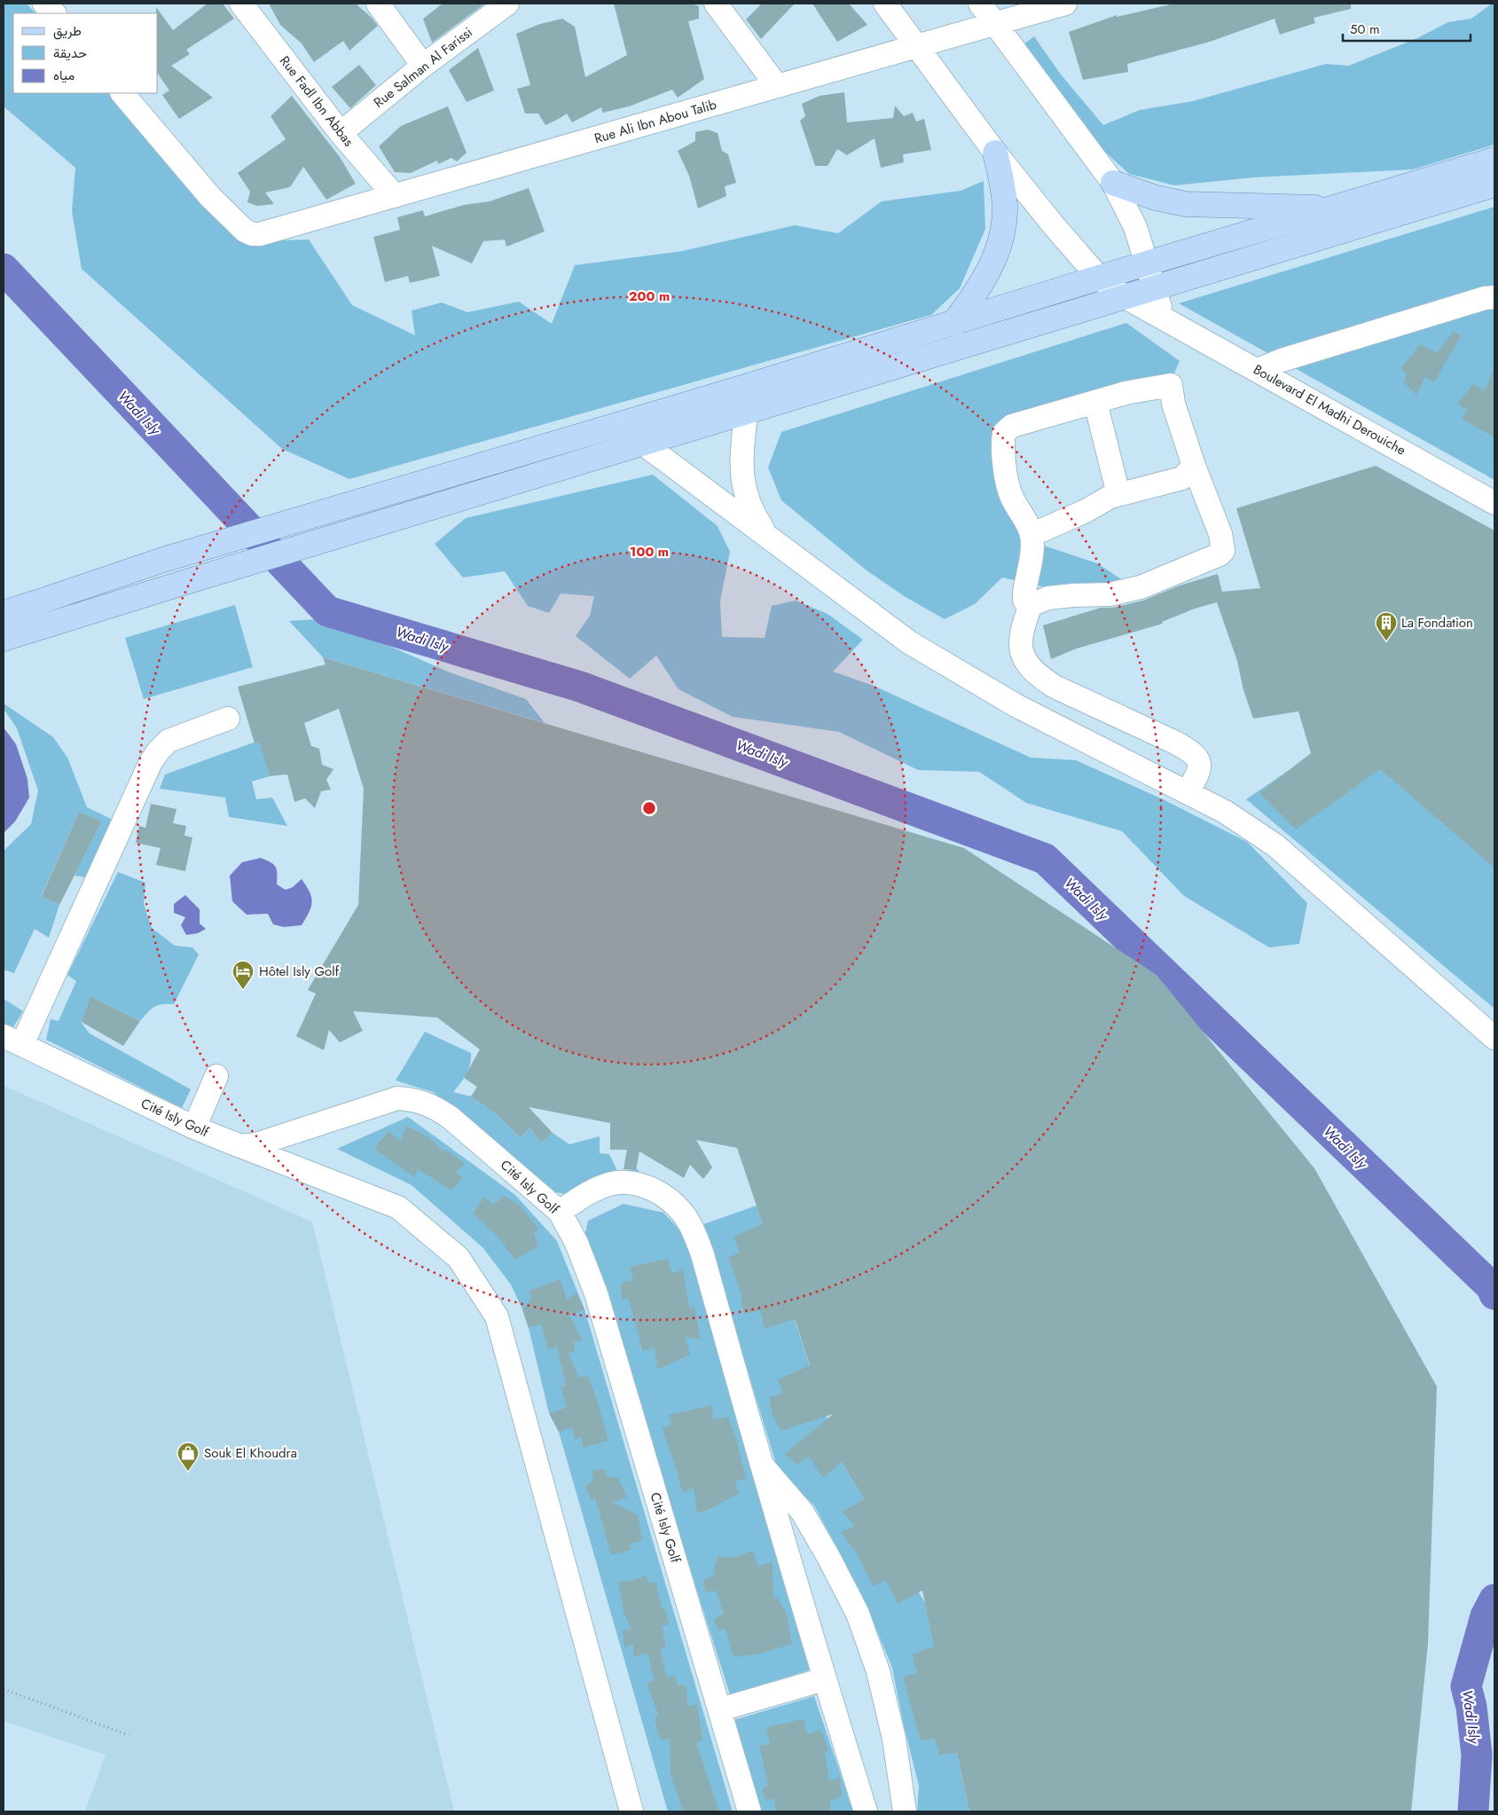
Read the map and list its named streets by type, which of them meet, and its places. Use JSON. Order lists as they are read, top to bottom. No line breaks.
{"streets":{"street":["Rue Salman Al Farissi","Rue Fadl Ibn Abbas","Rue Ali Ibn Abou Talib","Boulevard El Madhi Derouiche","Cité Isly Golf"]},"crossings":[["Rue Salman Al Farissi","Rue Fadl Ibn Abbas"],["Rue Fadl Ibn Abbas","Rue Ali Ibn Abou Talib"],["Rue Ali Ibn Abou Talib","Boulevard El Madhi Derouiche"]],"water":["Wadi Isly"],"places":{"building":["La Fondation"],"hotel":["Hôtel Isly Golf"],"shop":["Souk El Khoudra"]},"legend":["طريق","حديقة","مياه"],"scale_bar":"50 m","rings":["200 m","100 m"]}
